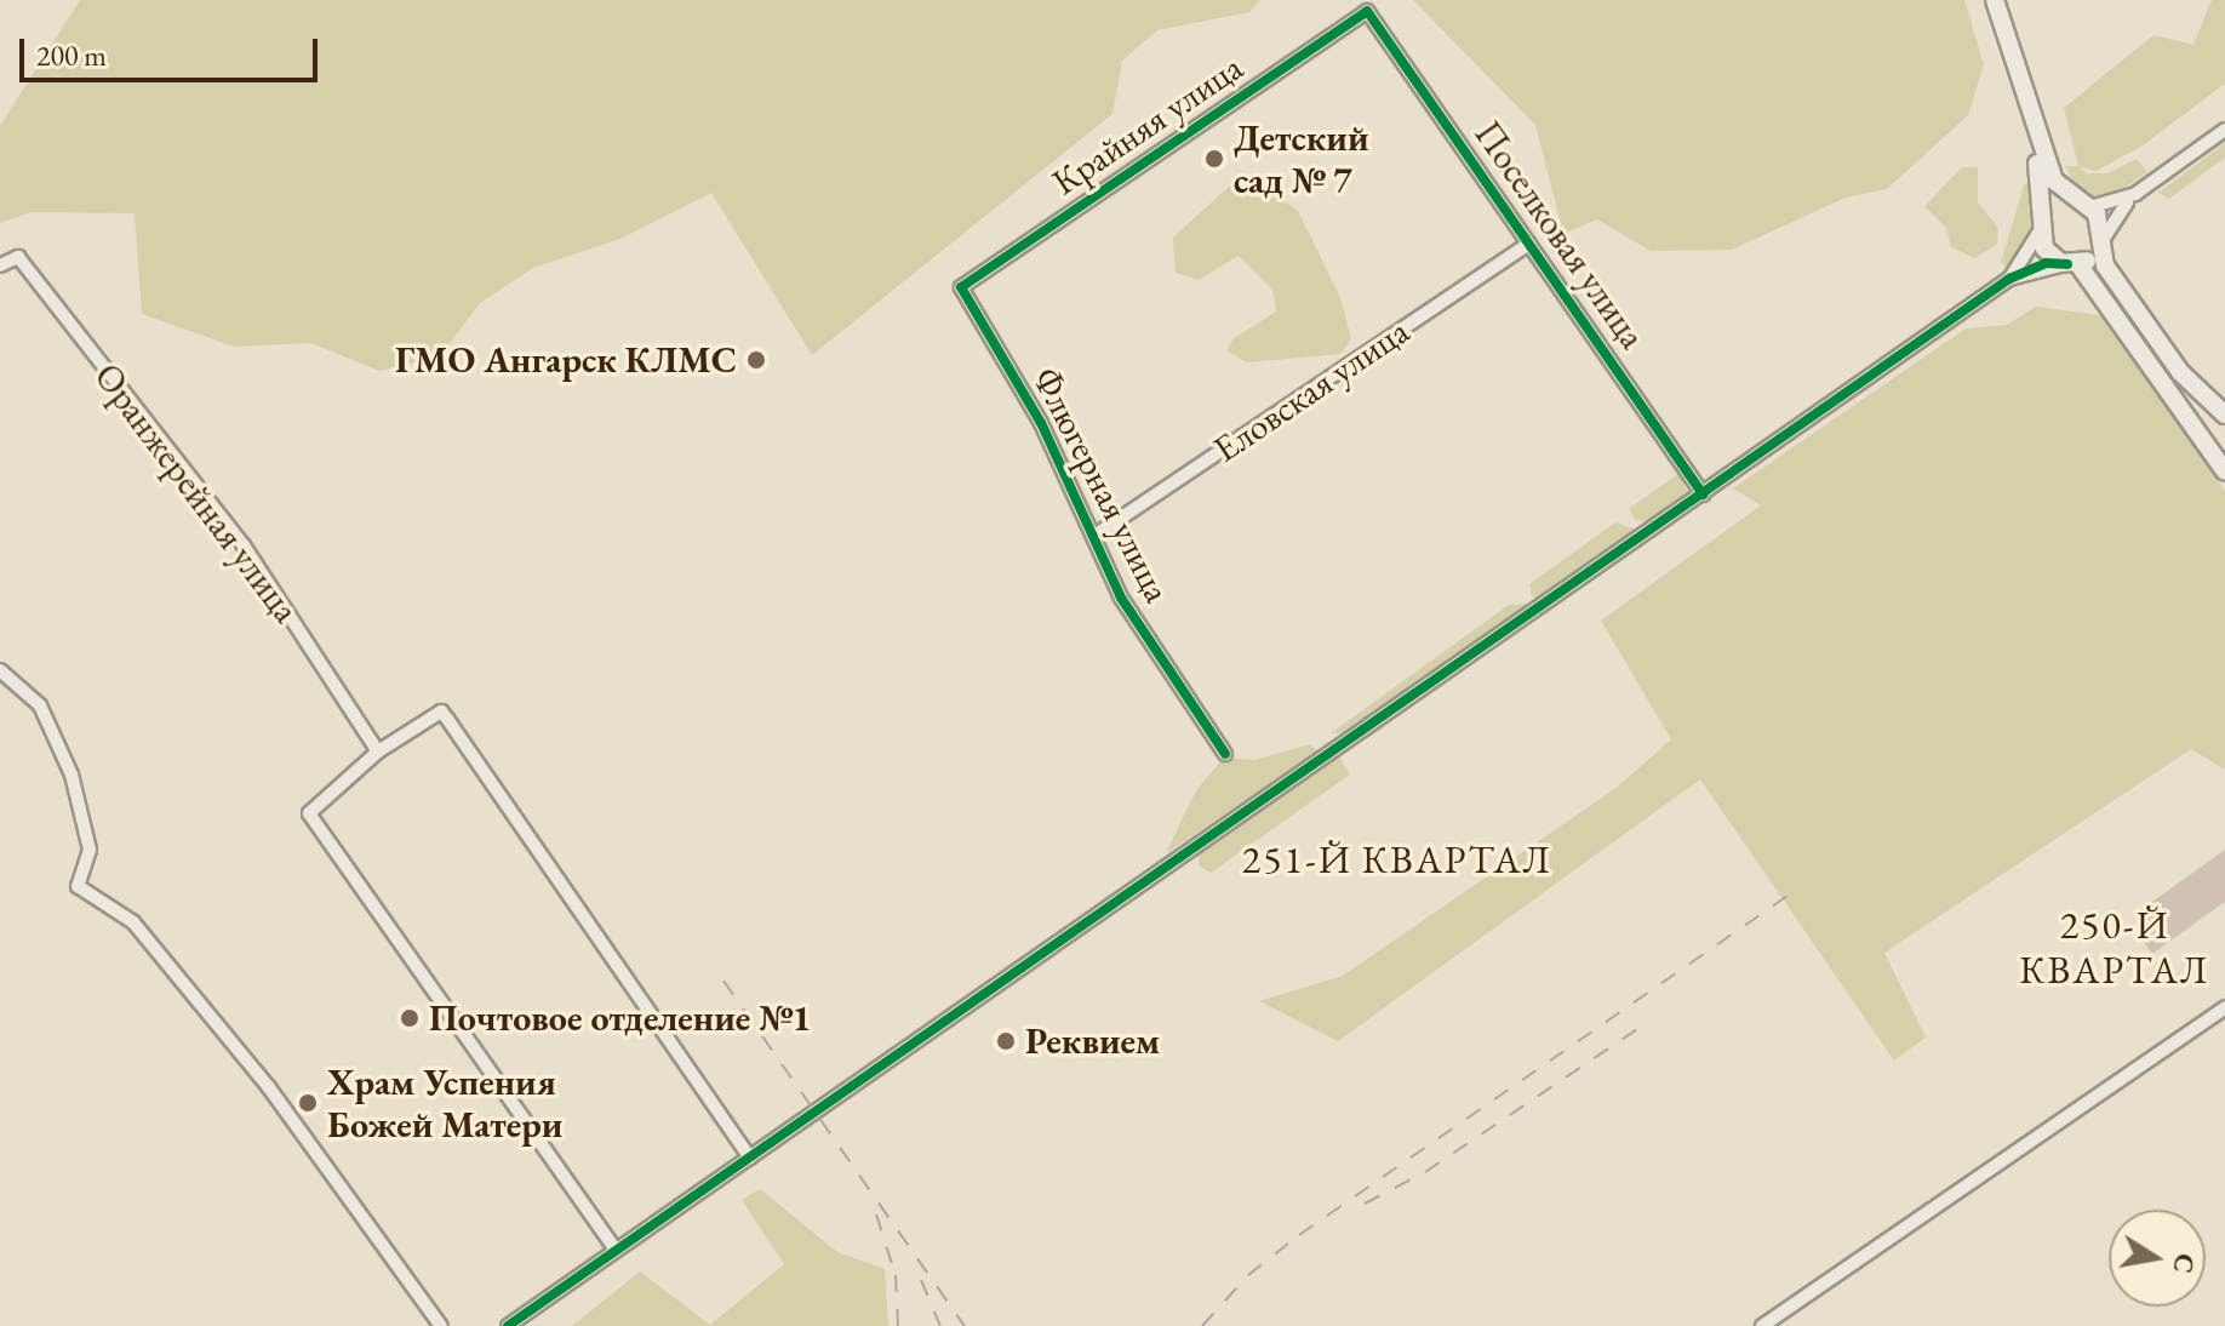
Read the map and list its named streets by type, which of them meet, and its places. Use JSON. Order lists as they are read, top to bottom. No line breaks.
{"streets":{"street":["Крайняя улица","Поселковая улица","Еловская улица","Флюгерная улица","Оранжерейная улица"]},"crossings":[["Крайняя улица","Поселковая улица"],["Крайняя улица","Флюгерная улица"],["Поселковая улица","Еловская улица"],["Еловская улица","Флюгерная улица"]],"districts":["251-Й КВАРТАЛ","250-Й КВАРТАЛ"],"places":["Детский сад № 7","ГМО Ангарск КЛМС","Почтовое отделение №1","Реквием","Храм Успения Божей Матери"],"scale_bar":"200 m","north":"right"}
